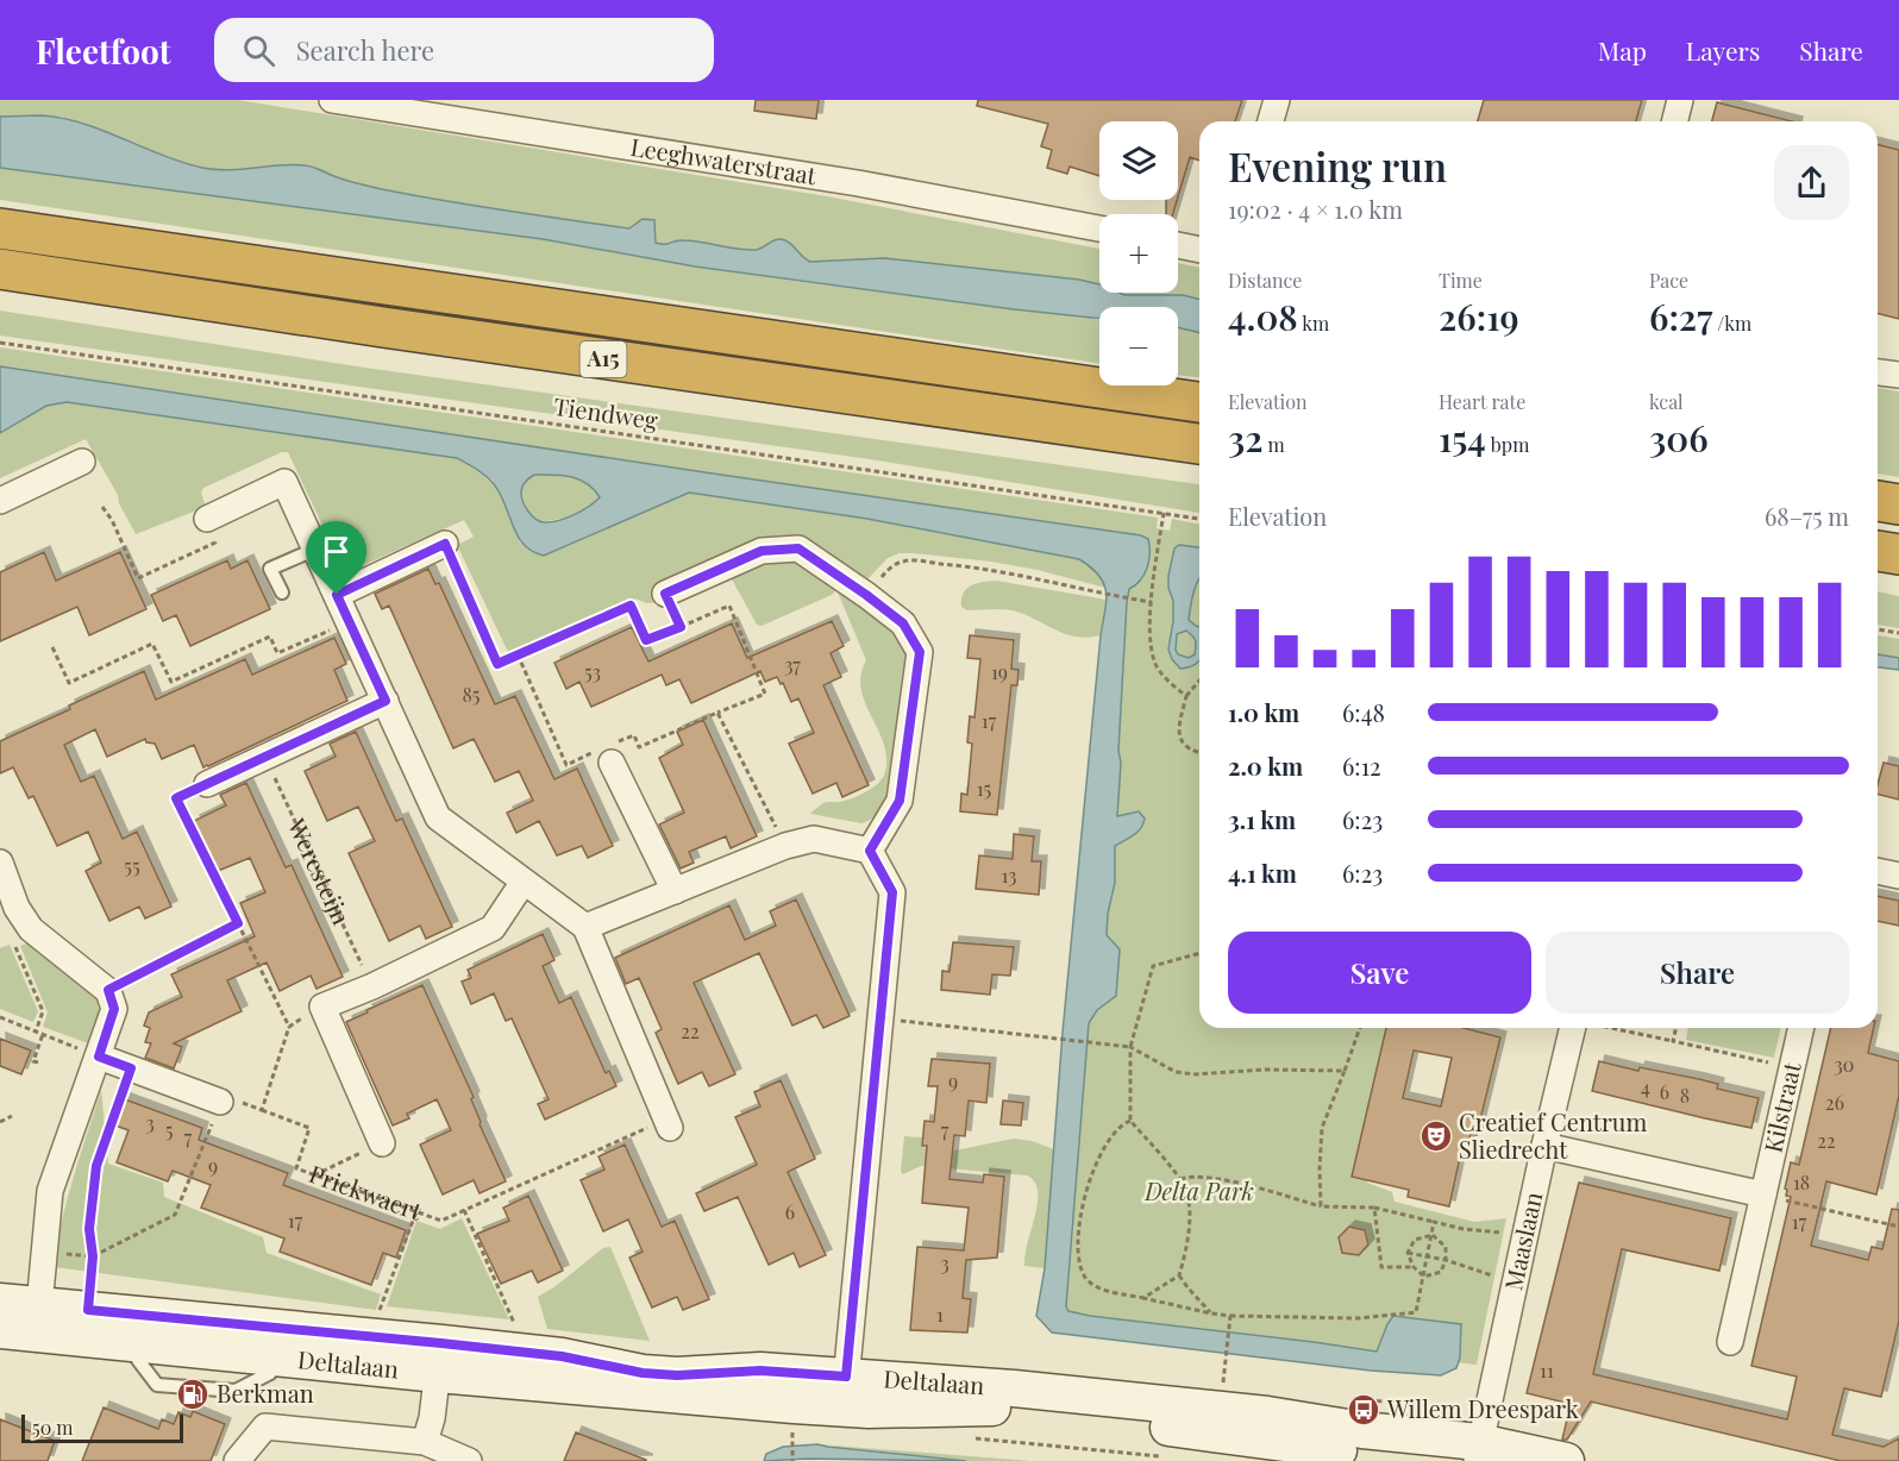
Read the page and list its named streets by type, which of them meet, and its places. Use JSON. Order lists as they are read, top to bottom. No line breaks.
{"streets":{"highway":["A15"],"street":["Leeghwaterstraat","Kilstraat","Maaslaan","Deltalaan"],"path":["Tiendweg","Weresteijn","Prickwaert"]},"crossings":[["Maaslaan","Deltalaan"]],"parks":["Delta Park"],"places":{"theatre":["Creatief Centrum Sliedrecht"],"fuel station":["Berkman"],"bus stop":["Willem Dreespark"]},"house_numbers":["37","53","19","85","17","15","55","13","22","30","9","4","6","8","26","3","5","7","7","22","9","18","6","17","17","3","1","11"],"scale_bar":"50 m","page":{"header":"Fleetfoot","search":"Search here","nav":["Map","Layers","Share"],"map_buttons":["+","−"],"heading":["Evening run","19:02 · 4 × 1.0 km"],"stats":[["Distance","4.08 km"],["Time","26:19"],["Pace","6:27 /km"],["Elevation","32 m"],["Heart rate","154 bpm"],["kcal","306"]],"chart":["Elevation","68–75 m"],"list":[{"name":"1.0 km","note":"6:48"},{"name":"2.0 km","note":"6:12"},{"name":"3.1 km","note":"6:23"},{"name":"4.1 km","note":"6:23"}],"buttons":["Save","Share"],"scale":"50 m"}}
